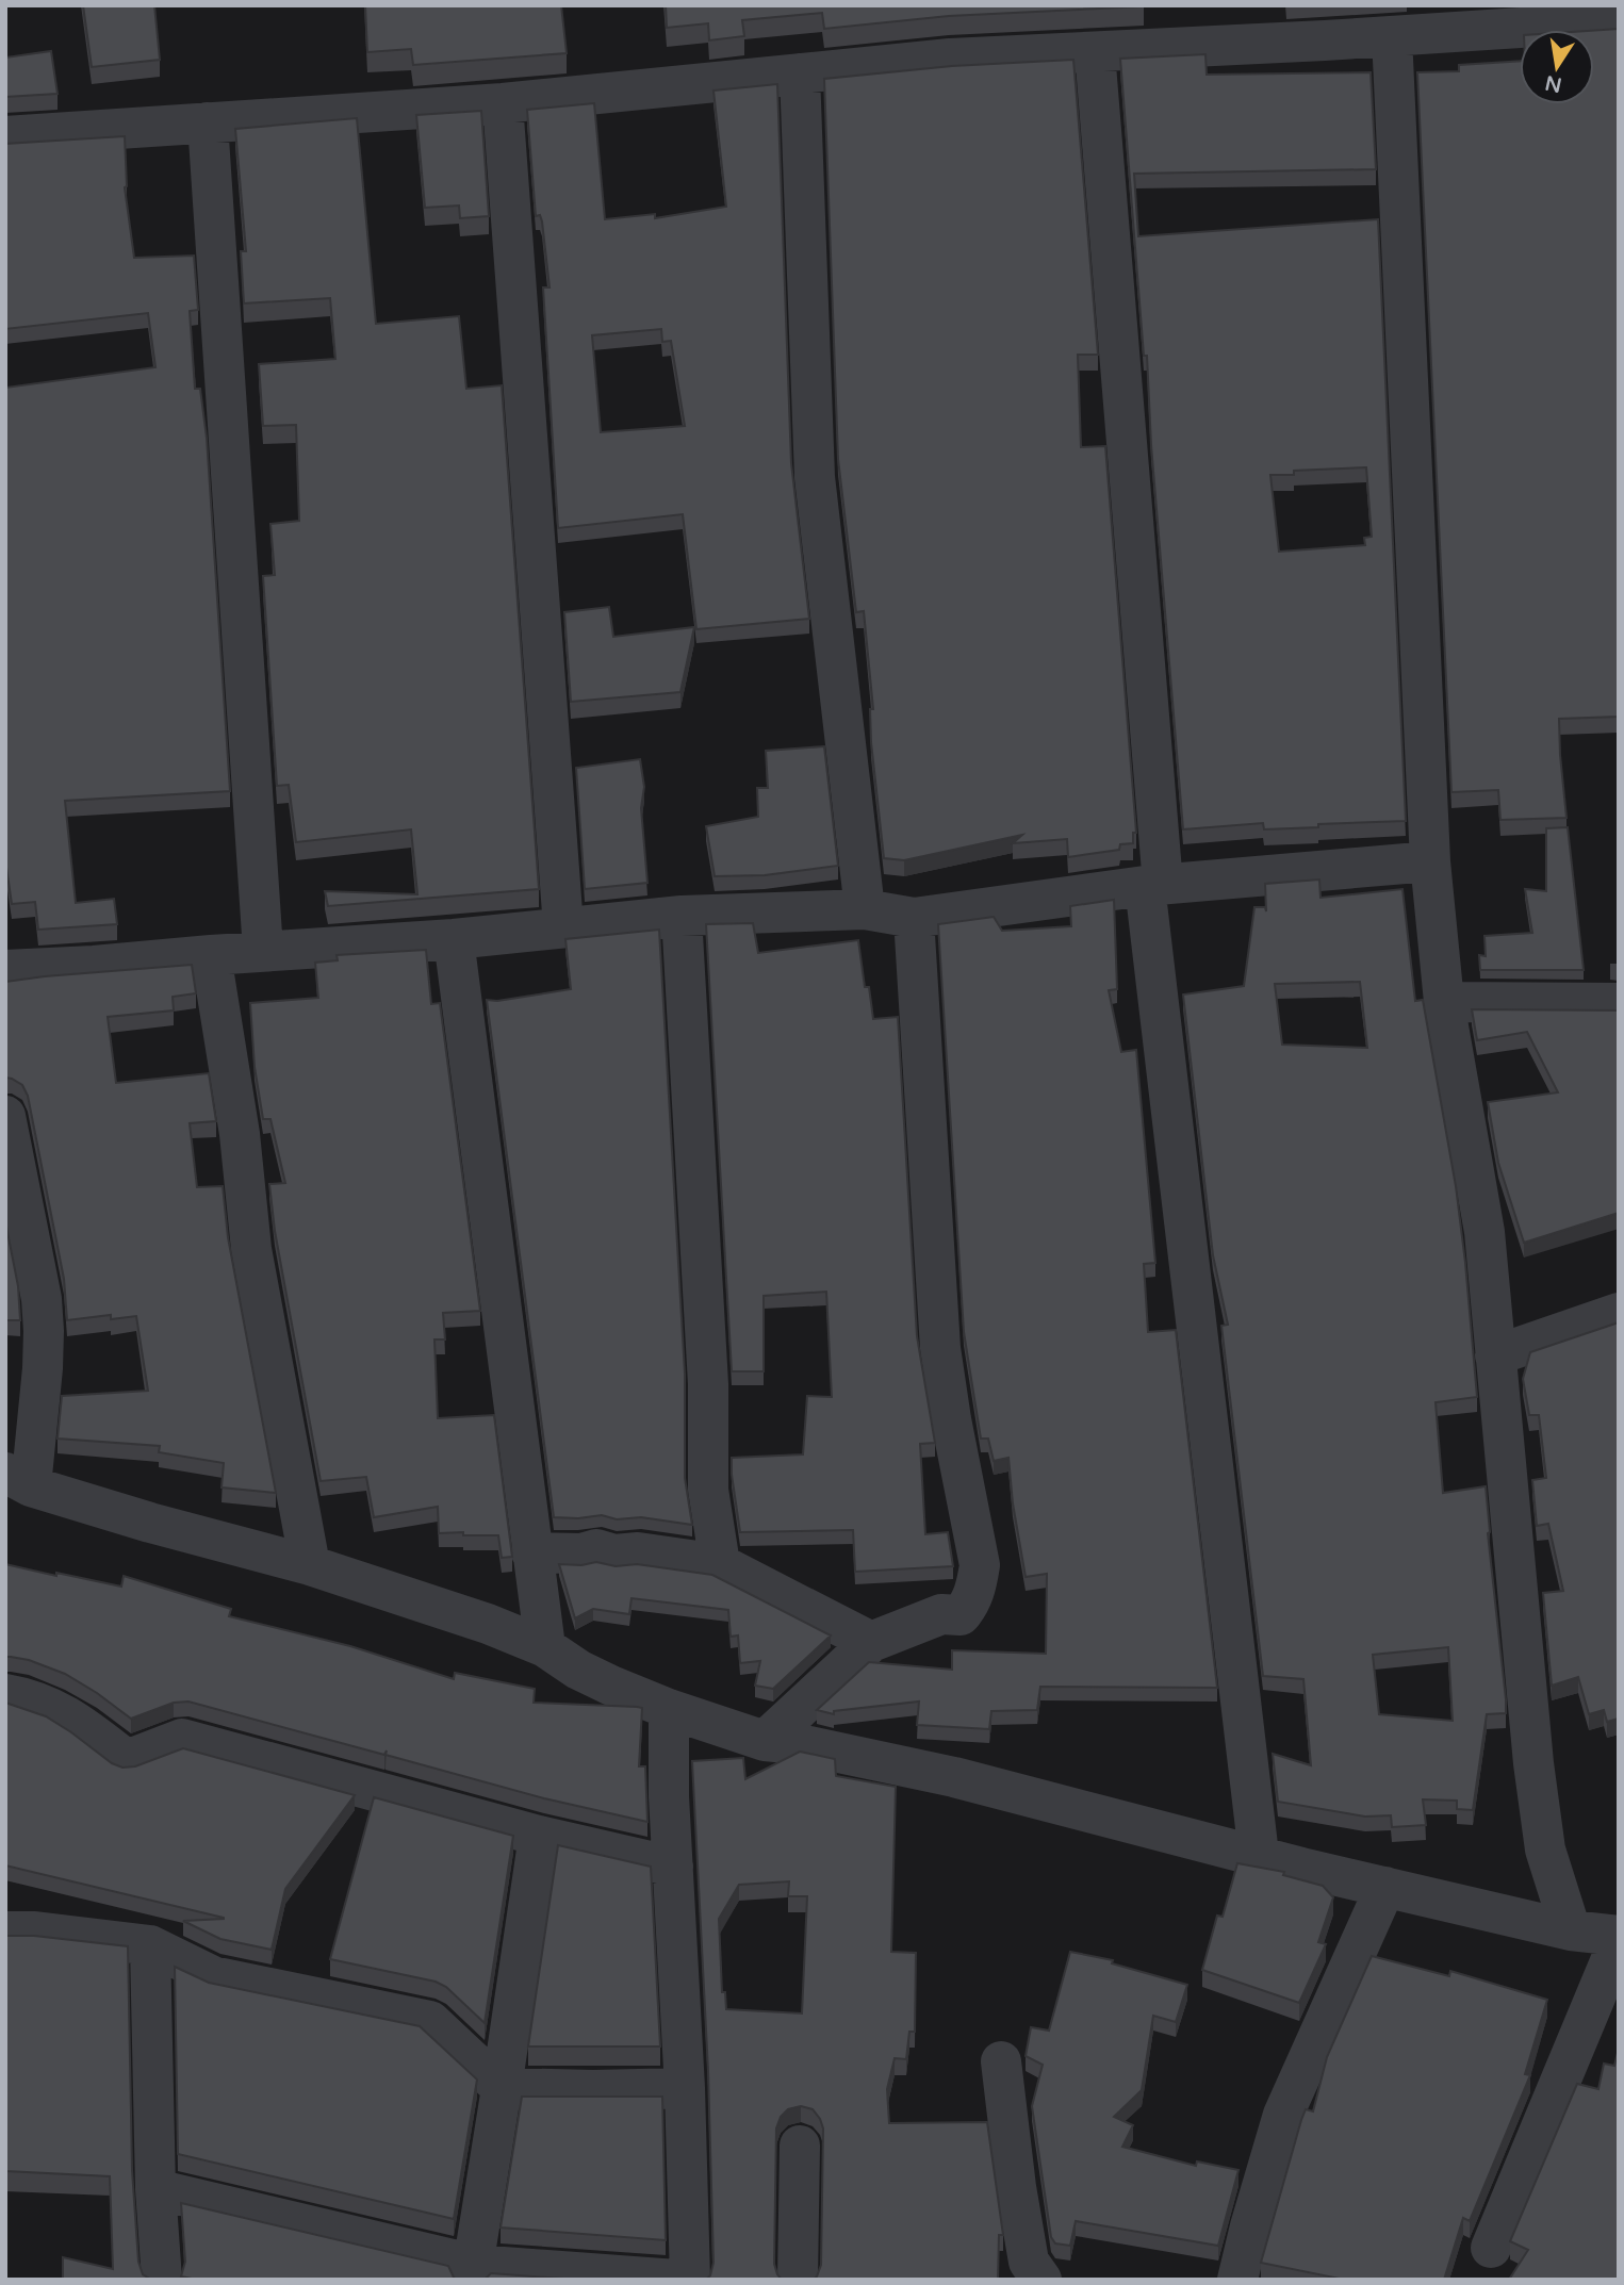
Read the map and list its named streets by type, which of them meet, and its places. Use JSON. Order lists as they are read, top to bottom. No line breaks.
{"north":"bottom"}
